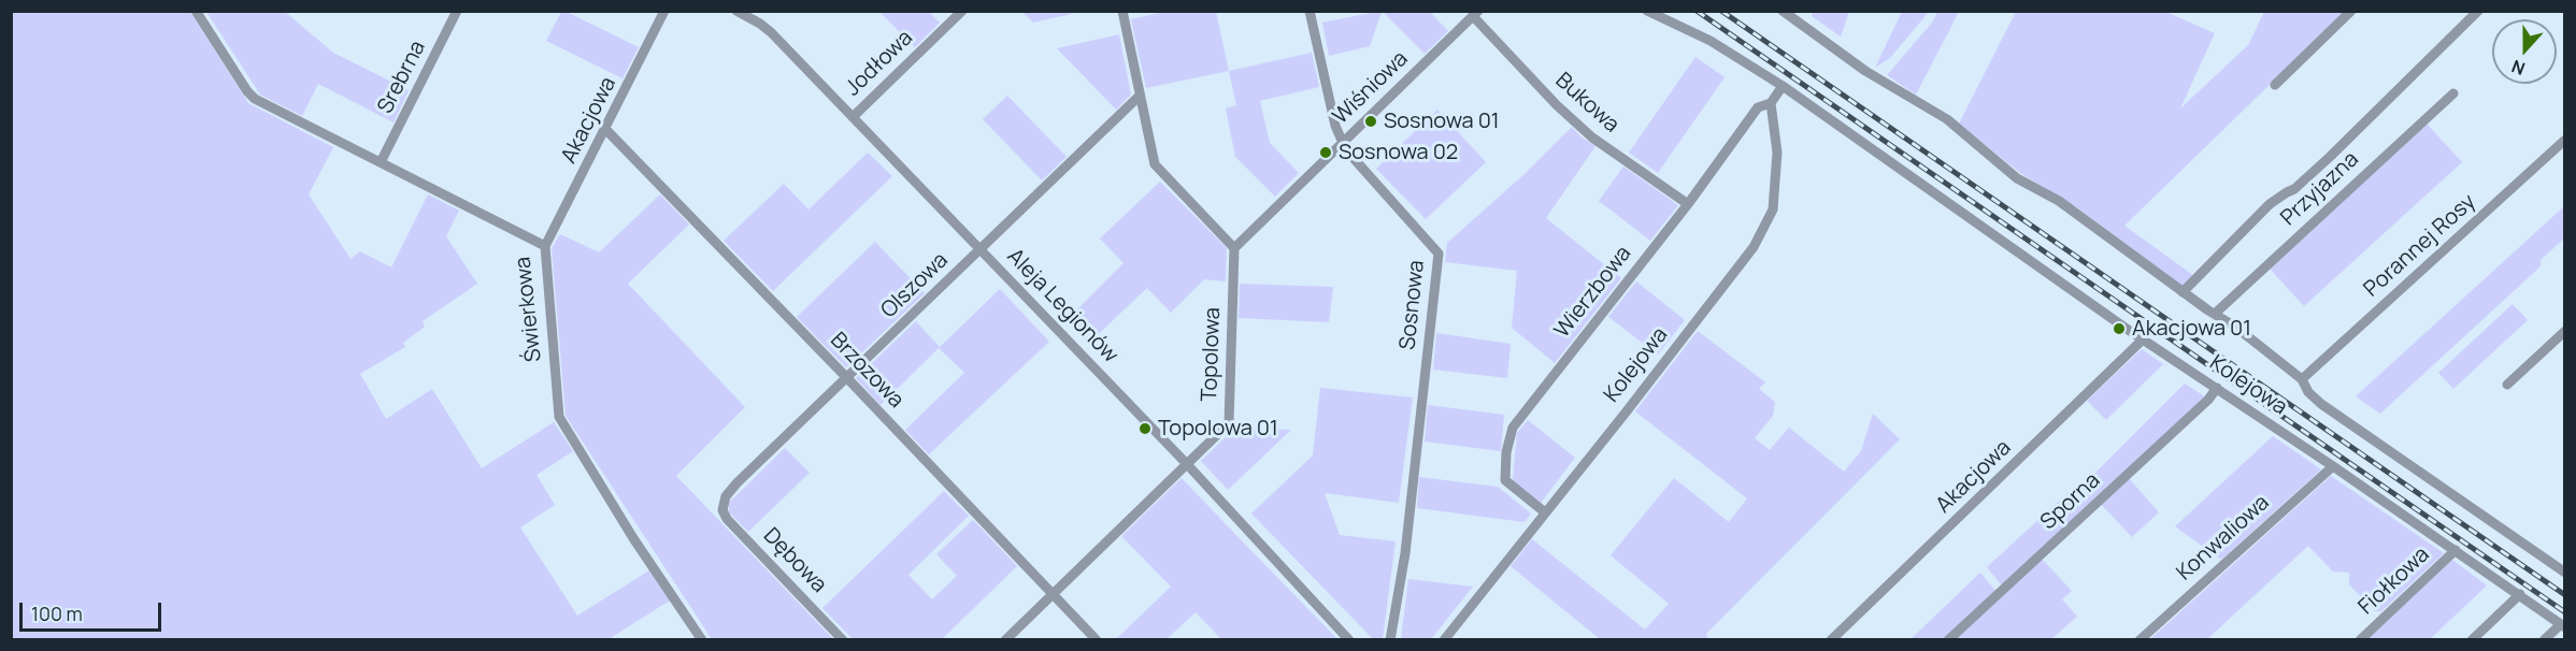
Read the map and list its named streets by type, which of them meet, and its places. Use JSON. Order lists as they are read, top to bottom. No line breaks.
{"streets":{"street":["Jodłowa","Srebrna","Wiśniowa","Bukowa","Akacjowa","Przyjazna","Porannej Rosy","Olszowa","Wierzbowa","Sosnowa","Aleja Legionów","Świerkowa","Topolowa","Kolejowa","Brzozowa","Sporna","Konwaliowa","Dębowa","Fiołkowa"]},"crossings":[["Jodłowa","Aleja Legionów"],["Srebrna","Świerkowa"],["Wiśniowa","Bukowa"],["Wiśniowa","Sosnowa"],["Wiśniowa","Topolowa"],["Bukowa","Wierzbowa"],["Akacjowa","Świerkowa"],["Akacjowa","Kolejowa"],["Akacjowa","Brzozowa"],["Przyjazna","Kolejowa"],["Porannej Rosy","Kolejowa"],["Olszowa","Aleja Legionów"],["Olszowa","Brzozowa"],["Olszowa","Dębowa"],["Wierzbowa","Kolejowa"],["Aleja Legionów","Topolowa"],["Topolowa","Brzozowa"],["Kolejowa","Sporna"],["Kolejowa","Konwaliowa"],["Kolejowa","Fiołkowa"]],"places":["Sosnowa 01","Sosnowa 02","Akacjowa 01","Topolowa 01"],"scale_bar":"100 m","north":"bottom"}
